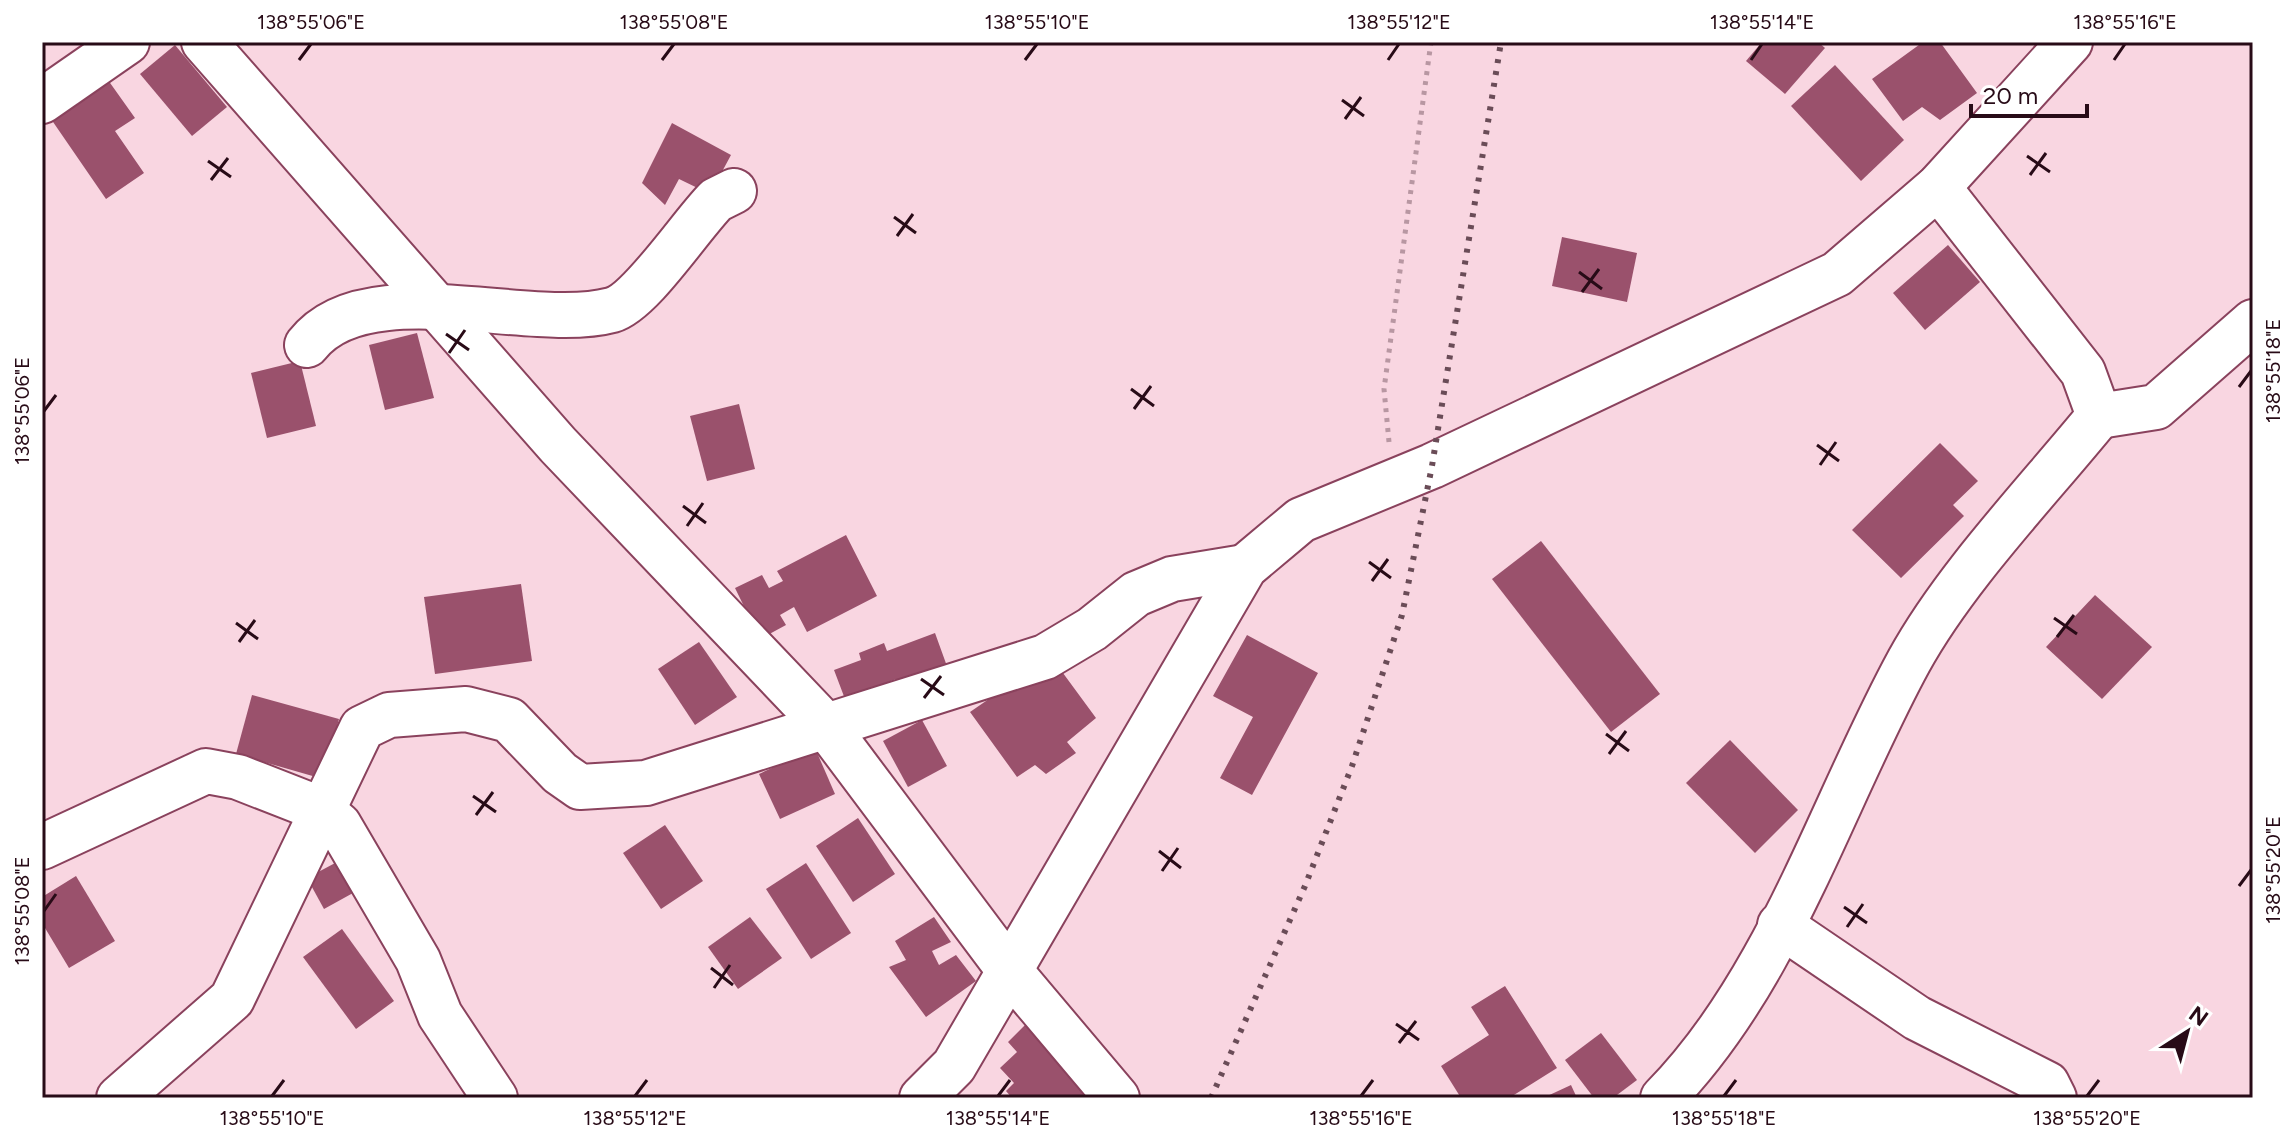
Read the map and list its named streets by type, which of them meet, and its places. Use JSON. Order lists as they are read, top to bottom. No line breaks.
{"scale_bar":"20 m","north":"top right","coordinates":["138°55'06\"E","138°55'08\"E","138°55'10\"E","138°55'12\"E","138°55'14\"E","138°55'16\"E","138°55'18\"E","138°55'20\"E"]}
